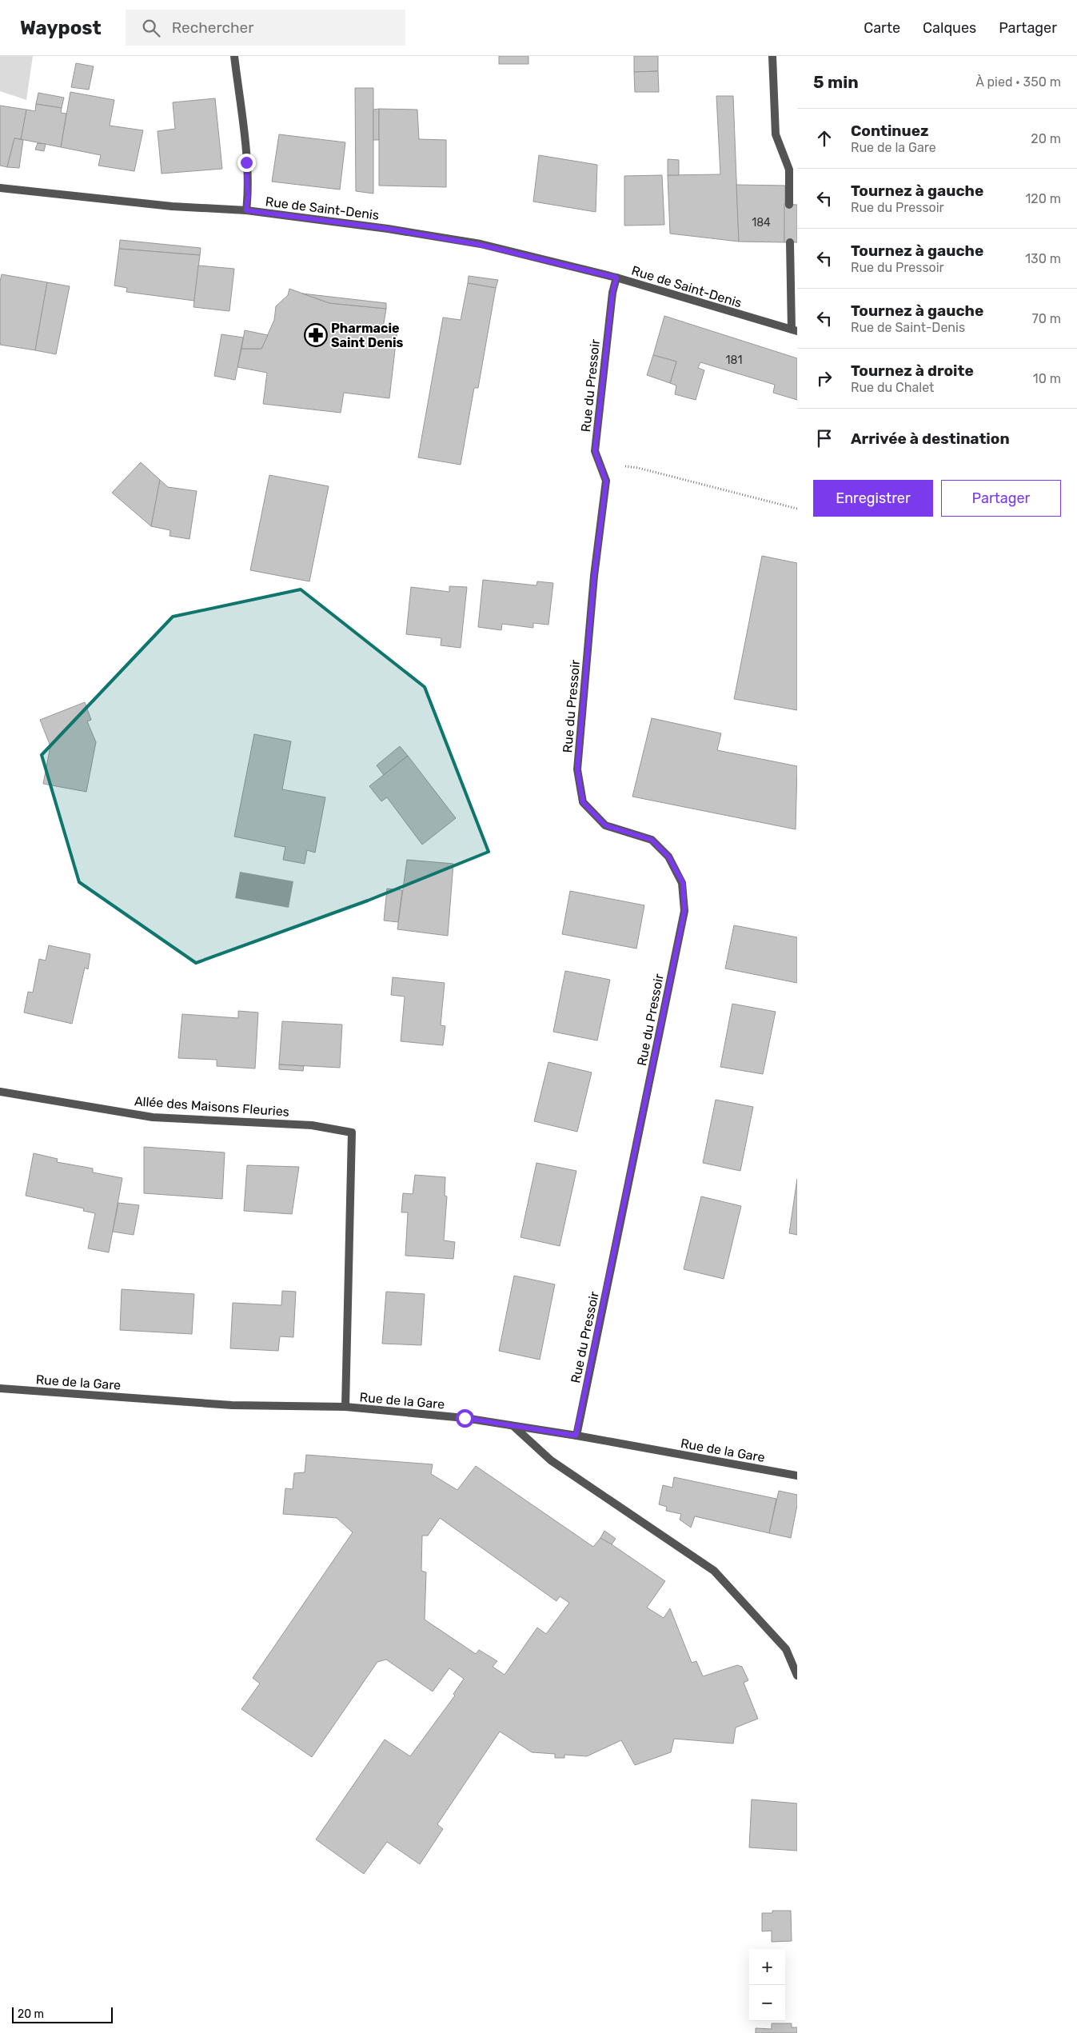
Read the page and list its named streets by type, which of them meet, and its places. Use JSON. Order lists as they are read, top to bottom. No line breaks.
{"streets":{"street":["Rue de Saint-Denis","Rue du Pressoir","Allée des Maisons Fleuries","Rue de la Gare"]},"crossings":[["Rue de Saint-Denis","Rue du Pressoir"],["Rue du Pressoir","Rue de la Gare"],["Allée des Maisons Fleuries","Rue de la Gare"]],"places":{"pharmacy":["Pharmacie Saint Denis"]},"house_numbers":["184","181"],"scale_bar":"20 m","page":{"header":"Waypost","search":"Rechercher","nav":["Carte","Calques","Partager"],"heading":["5 min","À pied · 350 m"],"list":[["Continuez","Rue de la Gare","20 m"],["Tournez à gauche","Rue du Pressoir","120 m"],["Tournez à gauche","Rue du Pressoir","130 m"],["Tournez à gauche","Rue de Saint-Denis","70 m"],["Tournez à droite","Rue du Chalet","10 m"],"Arrivée à destination"],"buttons":["Enregistrer","Partager"],"map_buttons":["+","−"],"scale":"20 m"}}
